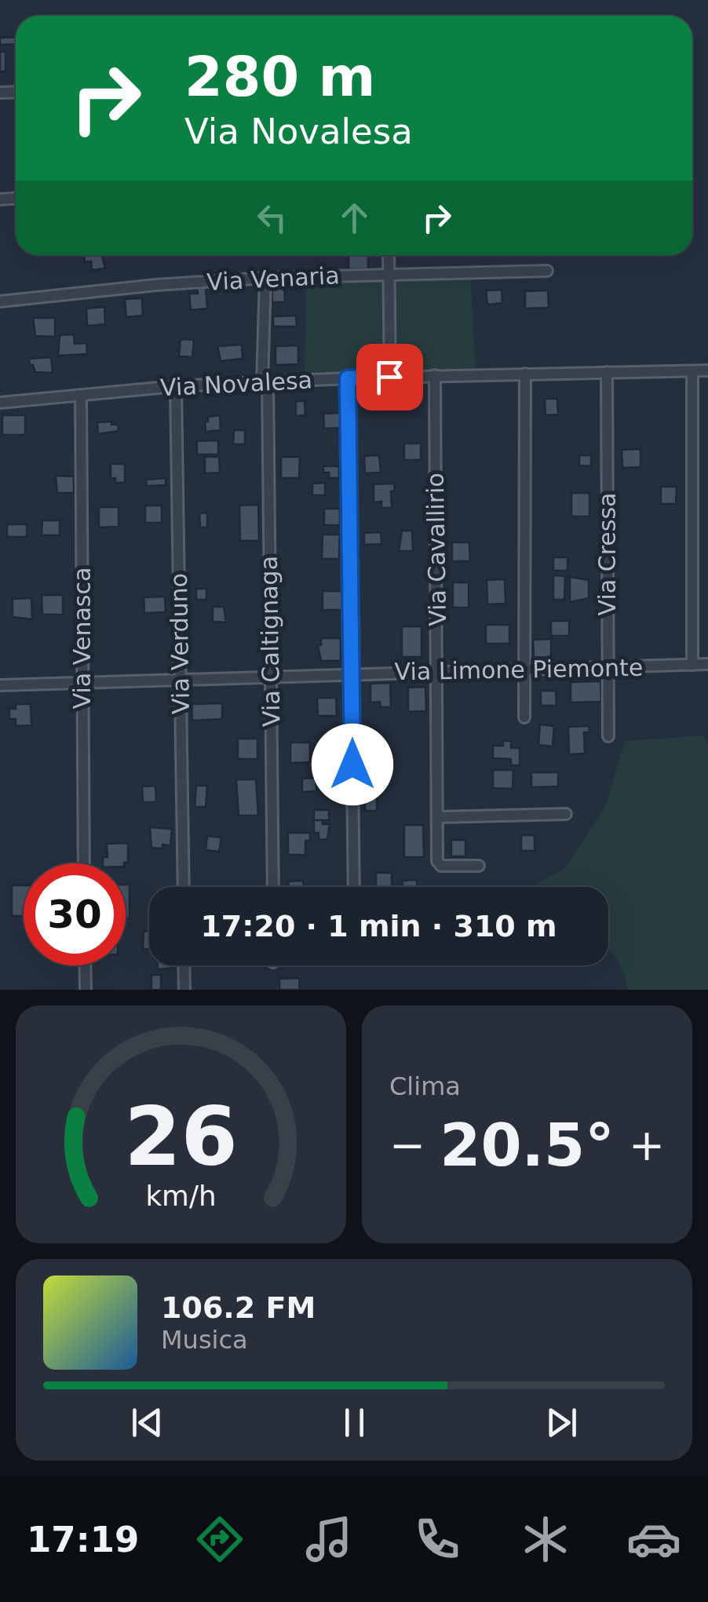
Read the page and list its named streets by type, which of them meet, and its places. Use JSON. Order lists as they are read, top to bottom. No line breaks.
{"streets":{"street":["Via Venaria","Via Novalesa","Via Cavallirio","Via Cressa","Via Venasca","Via Caltignaga","Via Verduno","Via Limone Piemonte"]},"crossings":[["Via Venaria","Via Caltignaga"],["Via Novalesa","Via Cavallirio"],["Via Novalesa","Via Cressa"],["Via Novalesa","Via Venasca"],["Via Novalesa","Via Caltignaga"],["Via Novalesa","Via Verduno"],["Via Cavallirio","Via Limone Piemonte"],["Via Cressa","Via Limone Piemonte"],["Via Venasca","Via Limone Piemonte"],["Via Caltignaga","Via Limone Piemonte"],["Via Verduno","Via Limone Piemonte"]],"page":{"turn":["280 m","Via Novalesa"],"limit":"30","trip":"17:20 · 1 min · 310 m","tile":"Clima","heat":["−","20.5°","+"],"song":["106.2 FM","Musica"],"tabs":"17:19","gauge":["26","km/h"]}}
